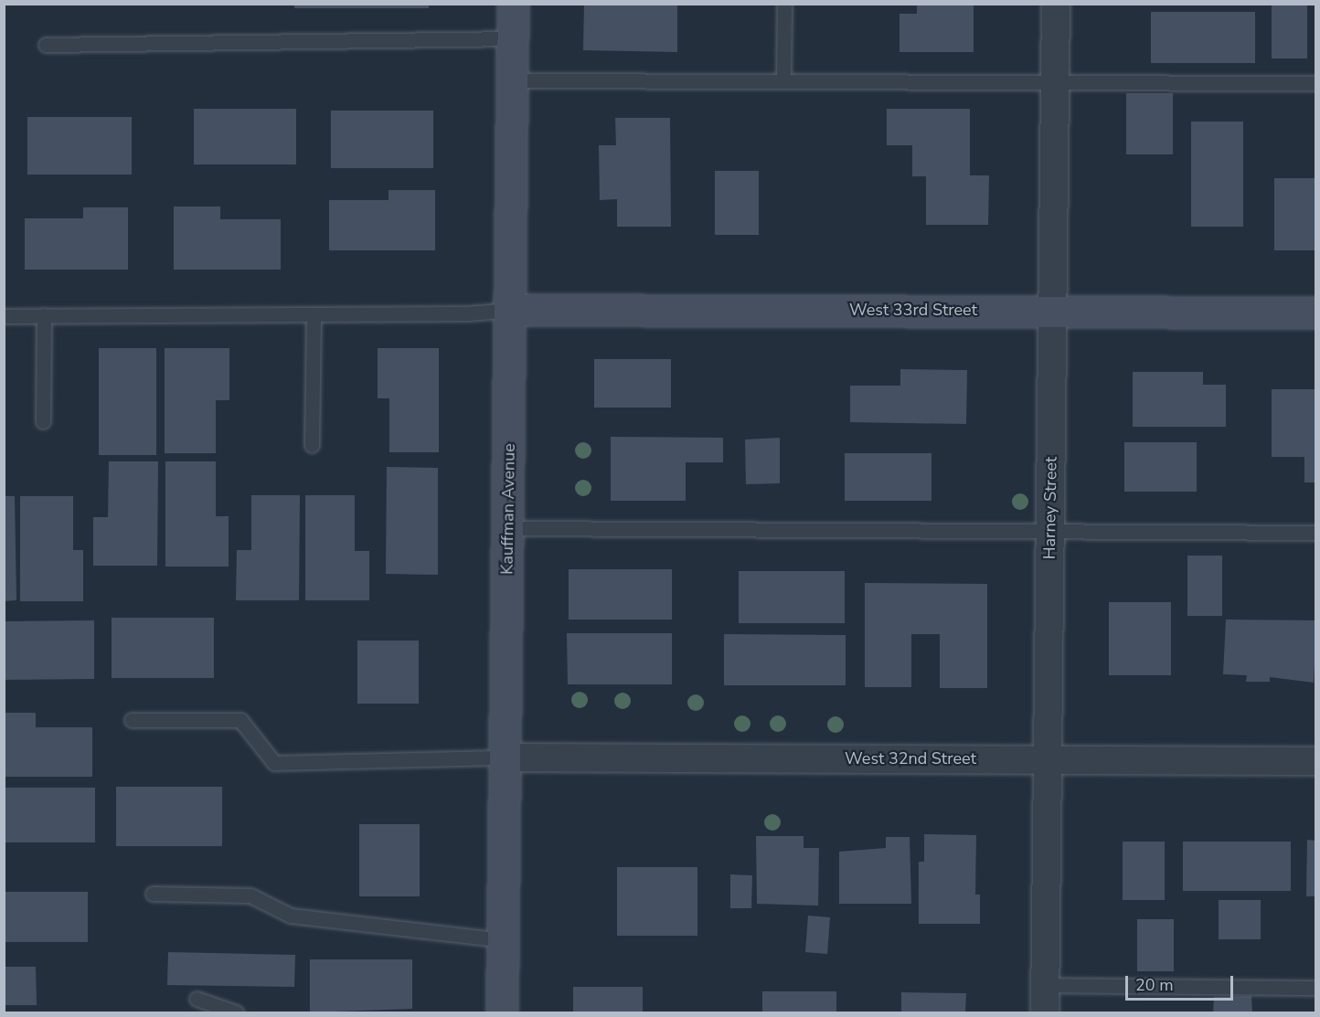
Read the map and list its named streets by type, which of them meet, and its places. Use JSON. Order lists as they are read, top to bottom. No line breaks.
{"streets":{"street":["West 33rd Street","Harney Street","Kauffman Avenue","West 32nd Street"]},"crossings":[["West 33rd Street","Harney Street"],["West 33rd Street","Kauffman Avenue"],["Harney Street","West 32nd Street"],["Kauffman Avenue","West 32nd Street"]],"scale_bar":"20 m"}
